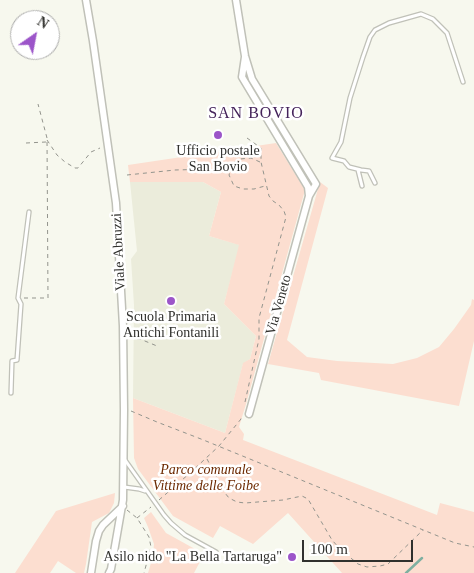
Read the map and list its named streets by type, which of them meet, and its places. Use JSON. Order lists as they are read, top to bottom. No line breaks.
{"streets":{"street":["Viale Abruzzi","Via Veneto"]},"districts":["SAN BOVIO"],"parks":["Parco comunale Vittime delle Foibe"],"places":["Ufficio postale San Bovio","Scuola Primaria Antichi Fontanili","Asilo nido \"La Bella Tartaruga\""],"scale_bar":"100 m","north":"top right"}
